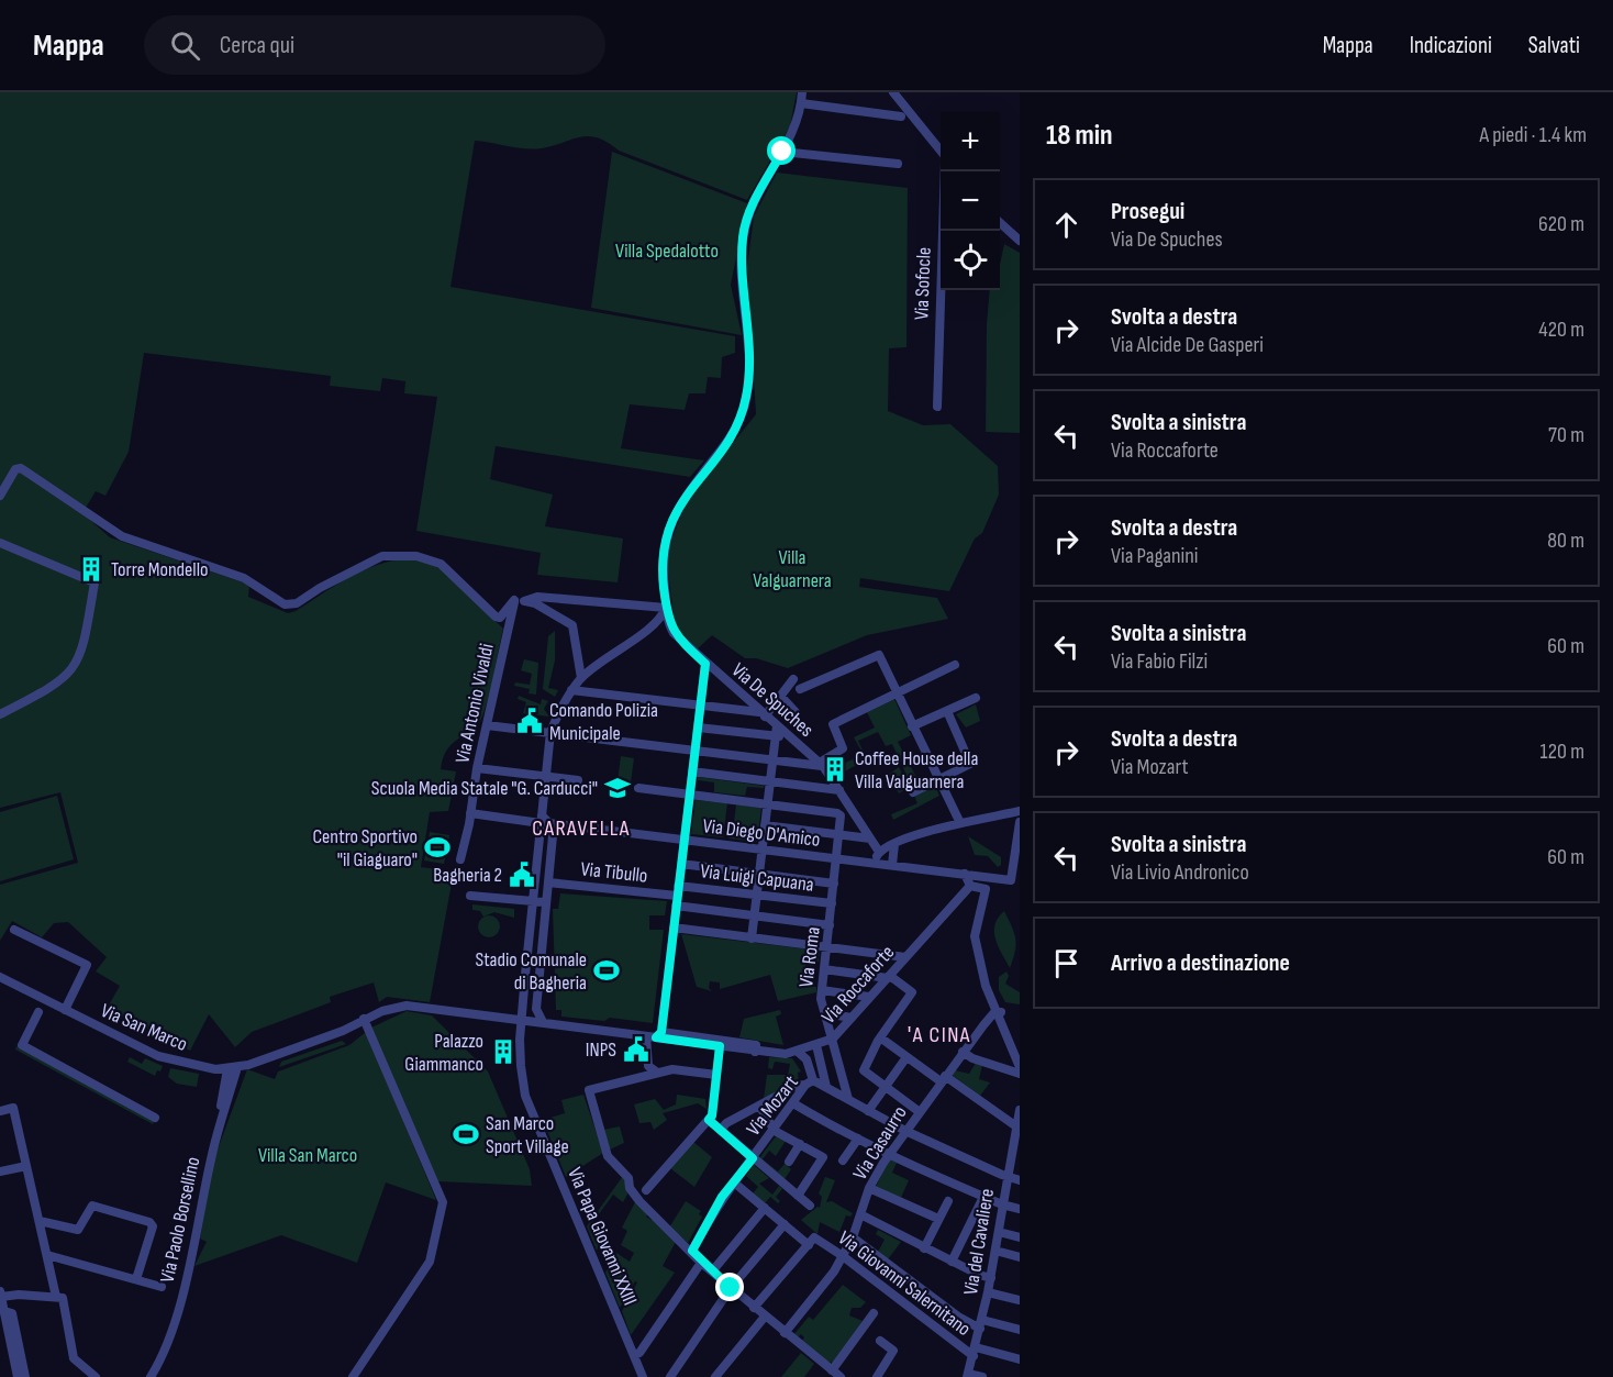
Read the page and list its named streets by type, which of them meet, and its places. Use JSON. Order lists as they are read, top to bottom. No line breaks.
{"streets":{"street":["Via Sofocle","Via De Spuches","Via Antonio Vivaldi","Via Diego D'Amico","Via Tibullo","Via Luigi Capuana","Via Roma","Via Roccaforte","Via San Marco","Via Mozart","Via Casaurro","Via Paolo Borsellino","Via Papa Giovanni XXIII","Via del Cavaliere","Via Giovanni Salernitano"]},"crossings":[["Via De Spuches","Via Papa Giovanni XXIII"],["Via Diego D'Amico","Via Roma"],["Via Tibullo","Via Roma"],["Via Luigi Capuana","Via Roma"],["Via Roma","Via Roccaforte"],["Via Roccaforte","Via San Marco"],["Via Roccaforte","Via Papa Giovanni XXIII"],["Via San Marco","Via Paolo Borsellino"],["Via Mozart","Via Giovanni Salernitano"],["Via Casaurro","Via Giovanni Salernitano"],["Via del Cavaliere","Via Giovanni Salernitano"]],"districts":["CARAVELLA","'A CINA"],"parks":["Villa Spedalotto","Villa Valguarnera","Villa San Marco"],"places":{"building":["Torre Mondello","Coffee House della Villa Valguarnera","Palazzo Giammanco"],"public building":["Comando Polizia Municipale","Bagheria 2","INPS"],"school or university":["Scuola Media Statale \"G. Carducci\""],"sports":["Centro Sportivo \"il Giaguaro\"","Stadio Comunale di Bagheria","San Marco Sport Village"]},"page":{"header":"Mappa","search":"Cerca qui","nav":["Mappa","Indicazioni","Salvati"],"heading":["18 min","A piedi · 1.4 km"],"map_buttons":["+","−"],"list":[["Prosegui","Via De Spuches","620 m"],["Svolta a destra","Via Alcide De Gasperi","420 m"],["Svolta a sinistra","Via Roccaforte","70 m"],["Svolta a destra","Via Paganini","80 m"],["Svolta a sinistra","Via Fabio Filzi","60 m"],["Svolta a destra","Via Mozart","120 m"],["Svolta a sinistra","Via Livio Andronico","60 m"],"Arrivo a destinazione"]}}
